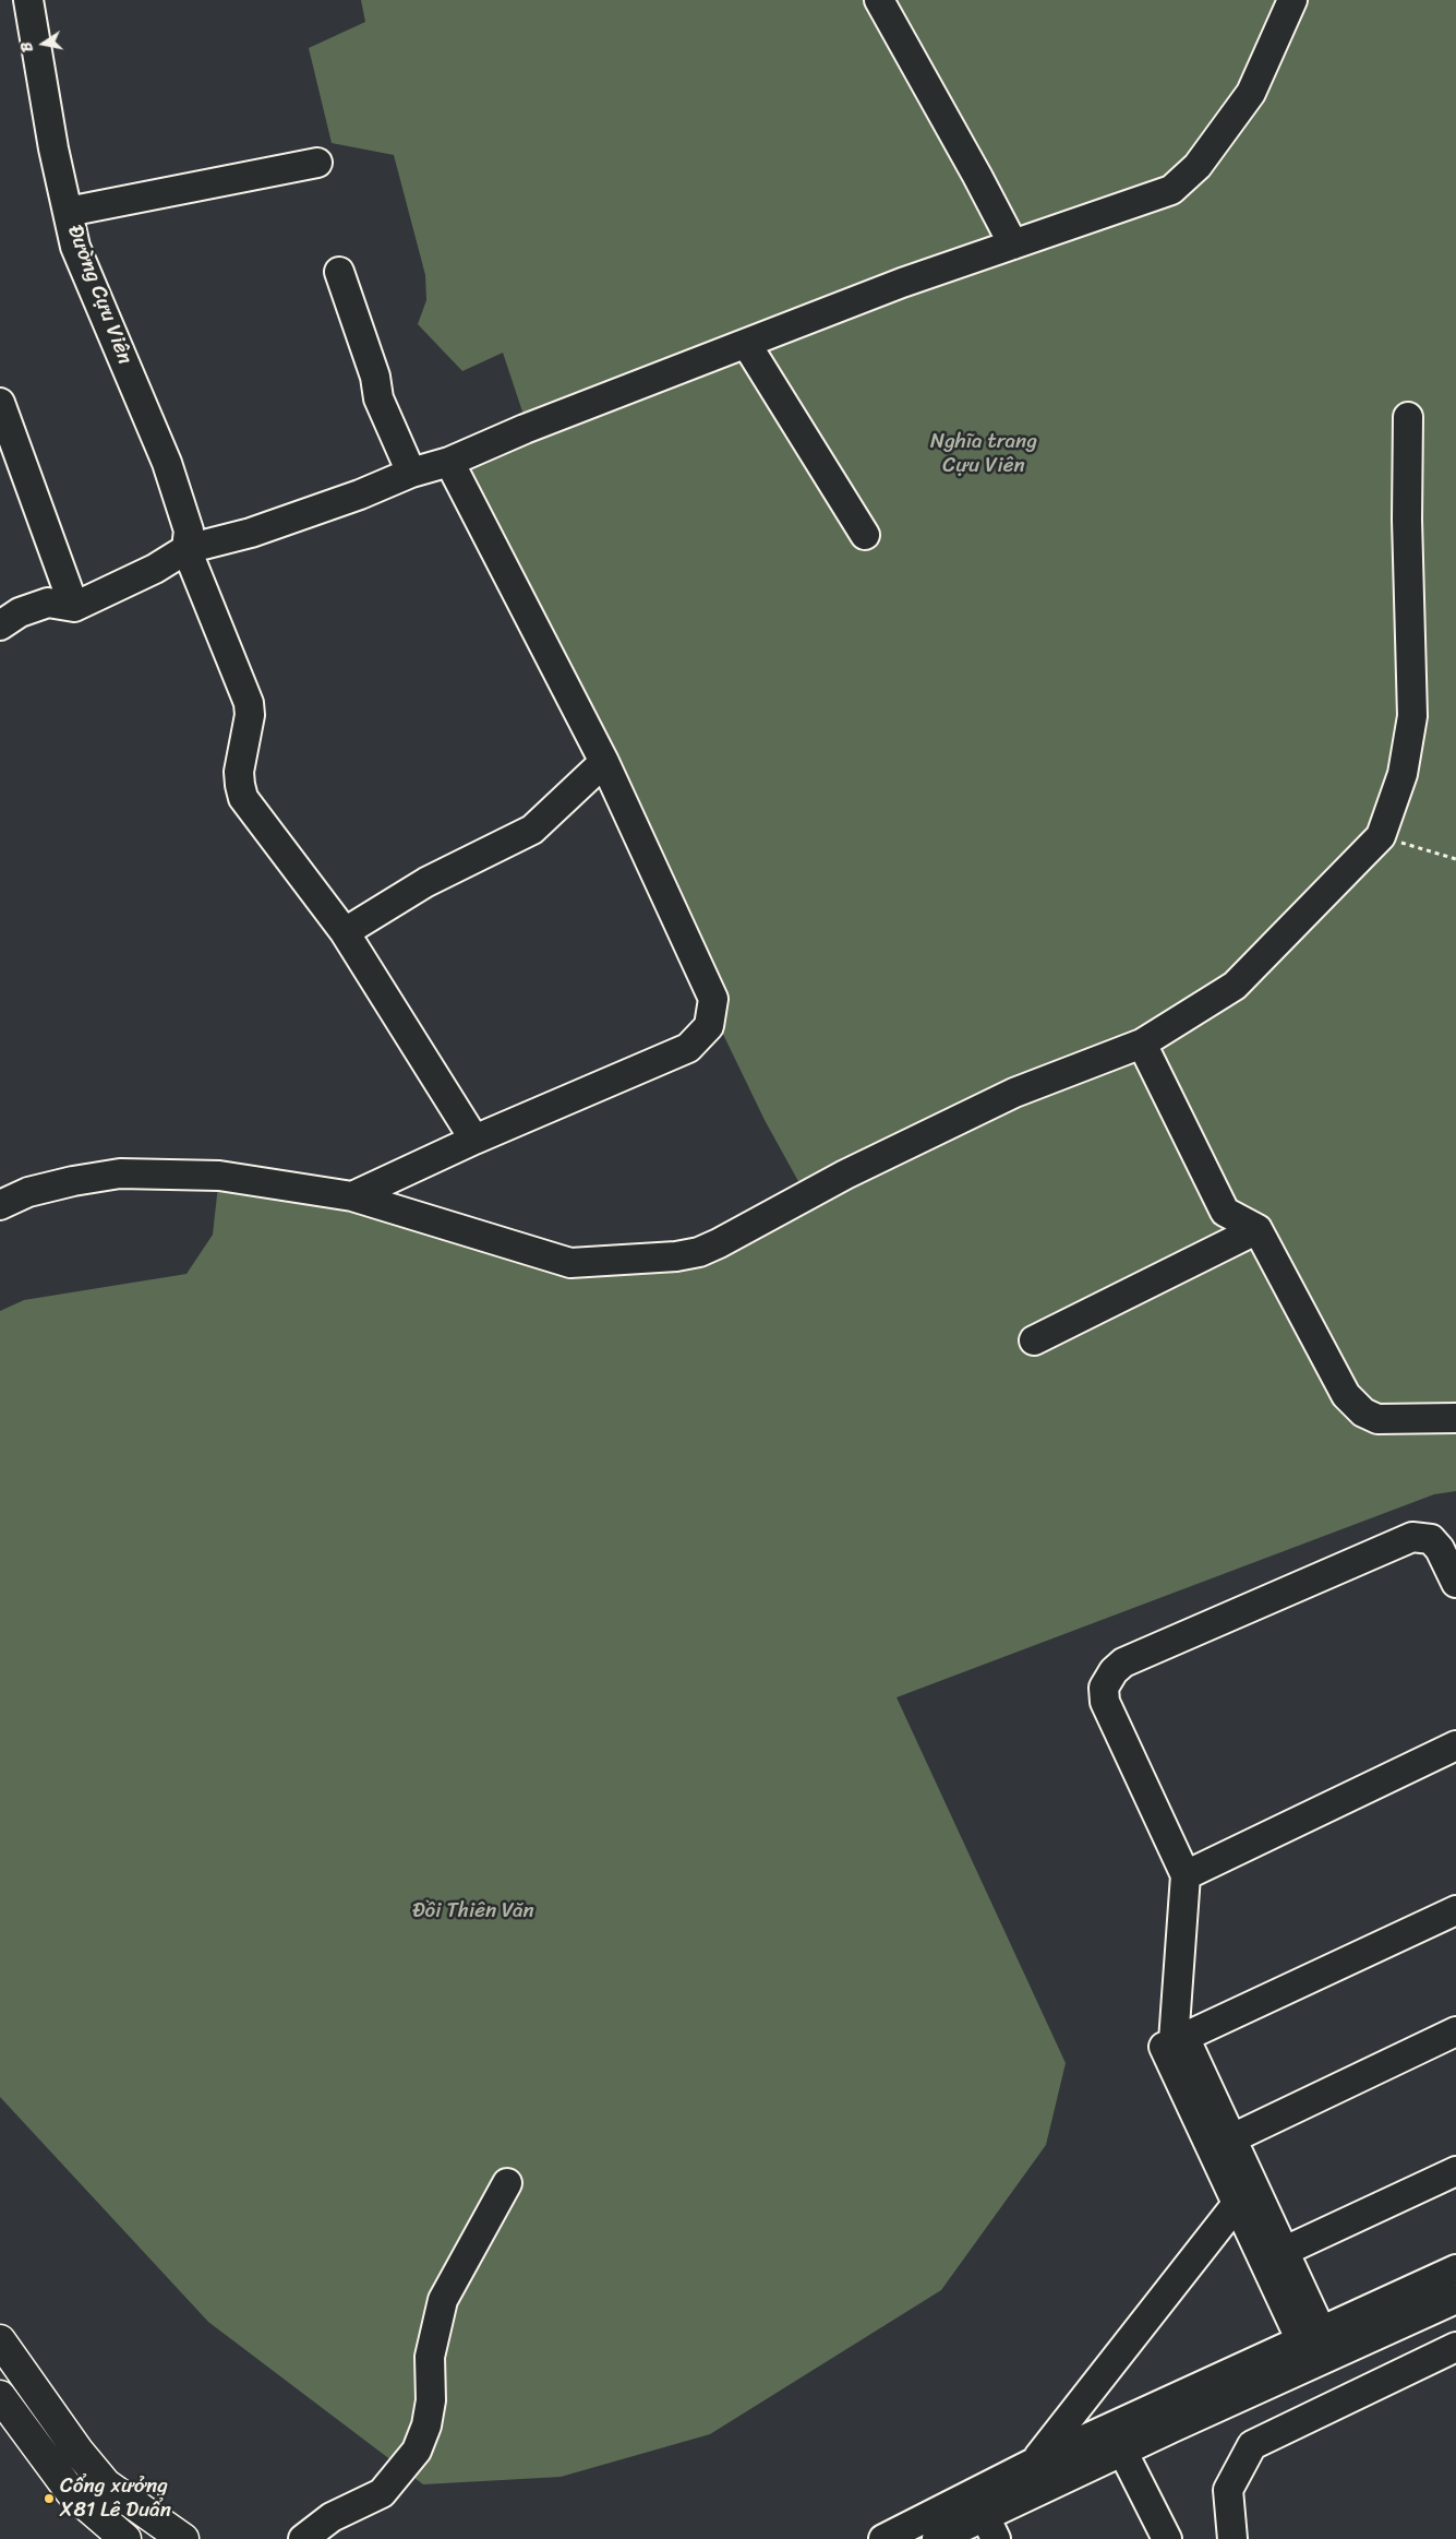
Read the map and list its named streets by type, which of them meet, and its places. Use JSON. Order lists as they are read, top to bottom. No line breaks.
{"streets":{"street":["Đường Cựu Viên"]},"parks":["Nghĩa trang Cựu Viên","Đồi Thiên Văn"],"places":["Cổng xưởng X81 Lê Duẩn"],"north":"left"}
